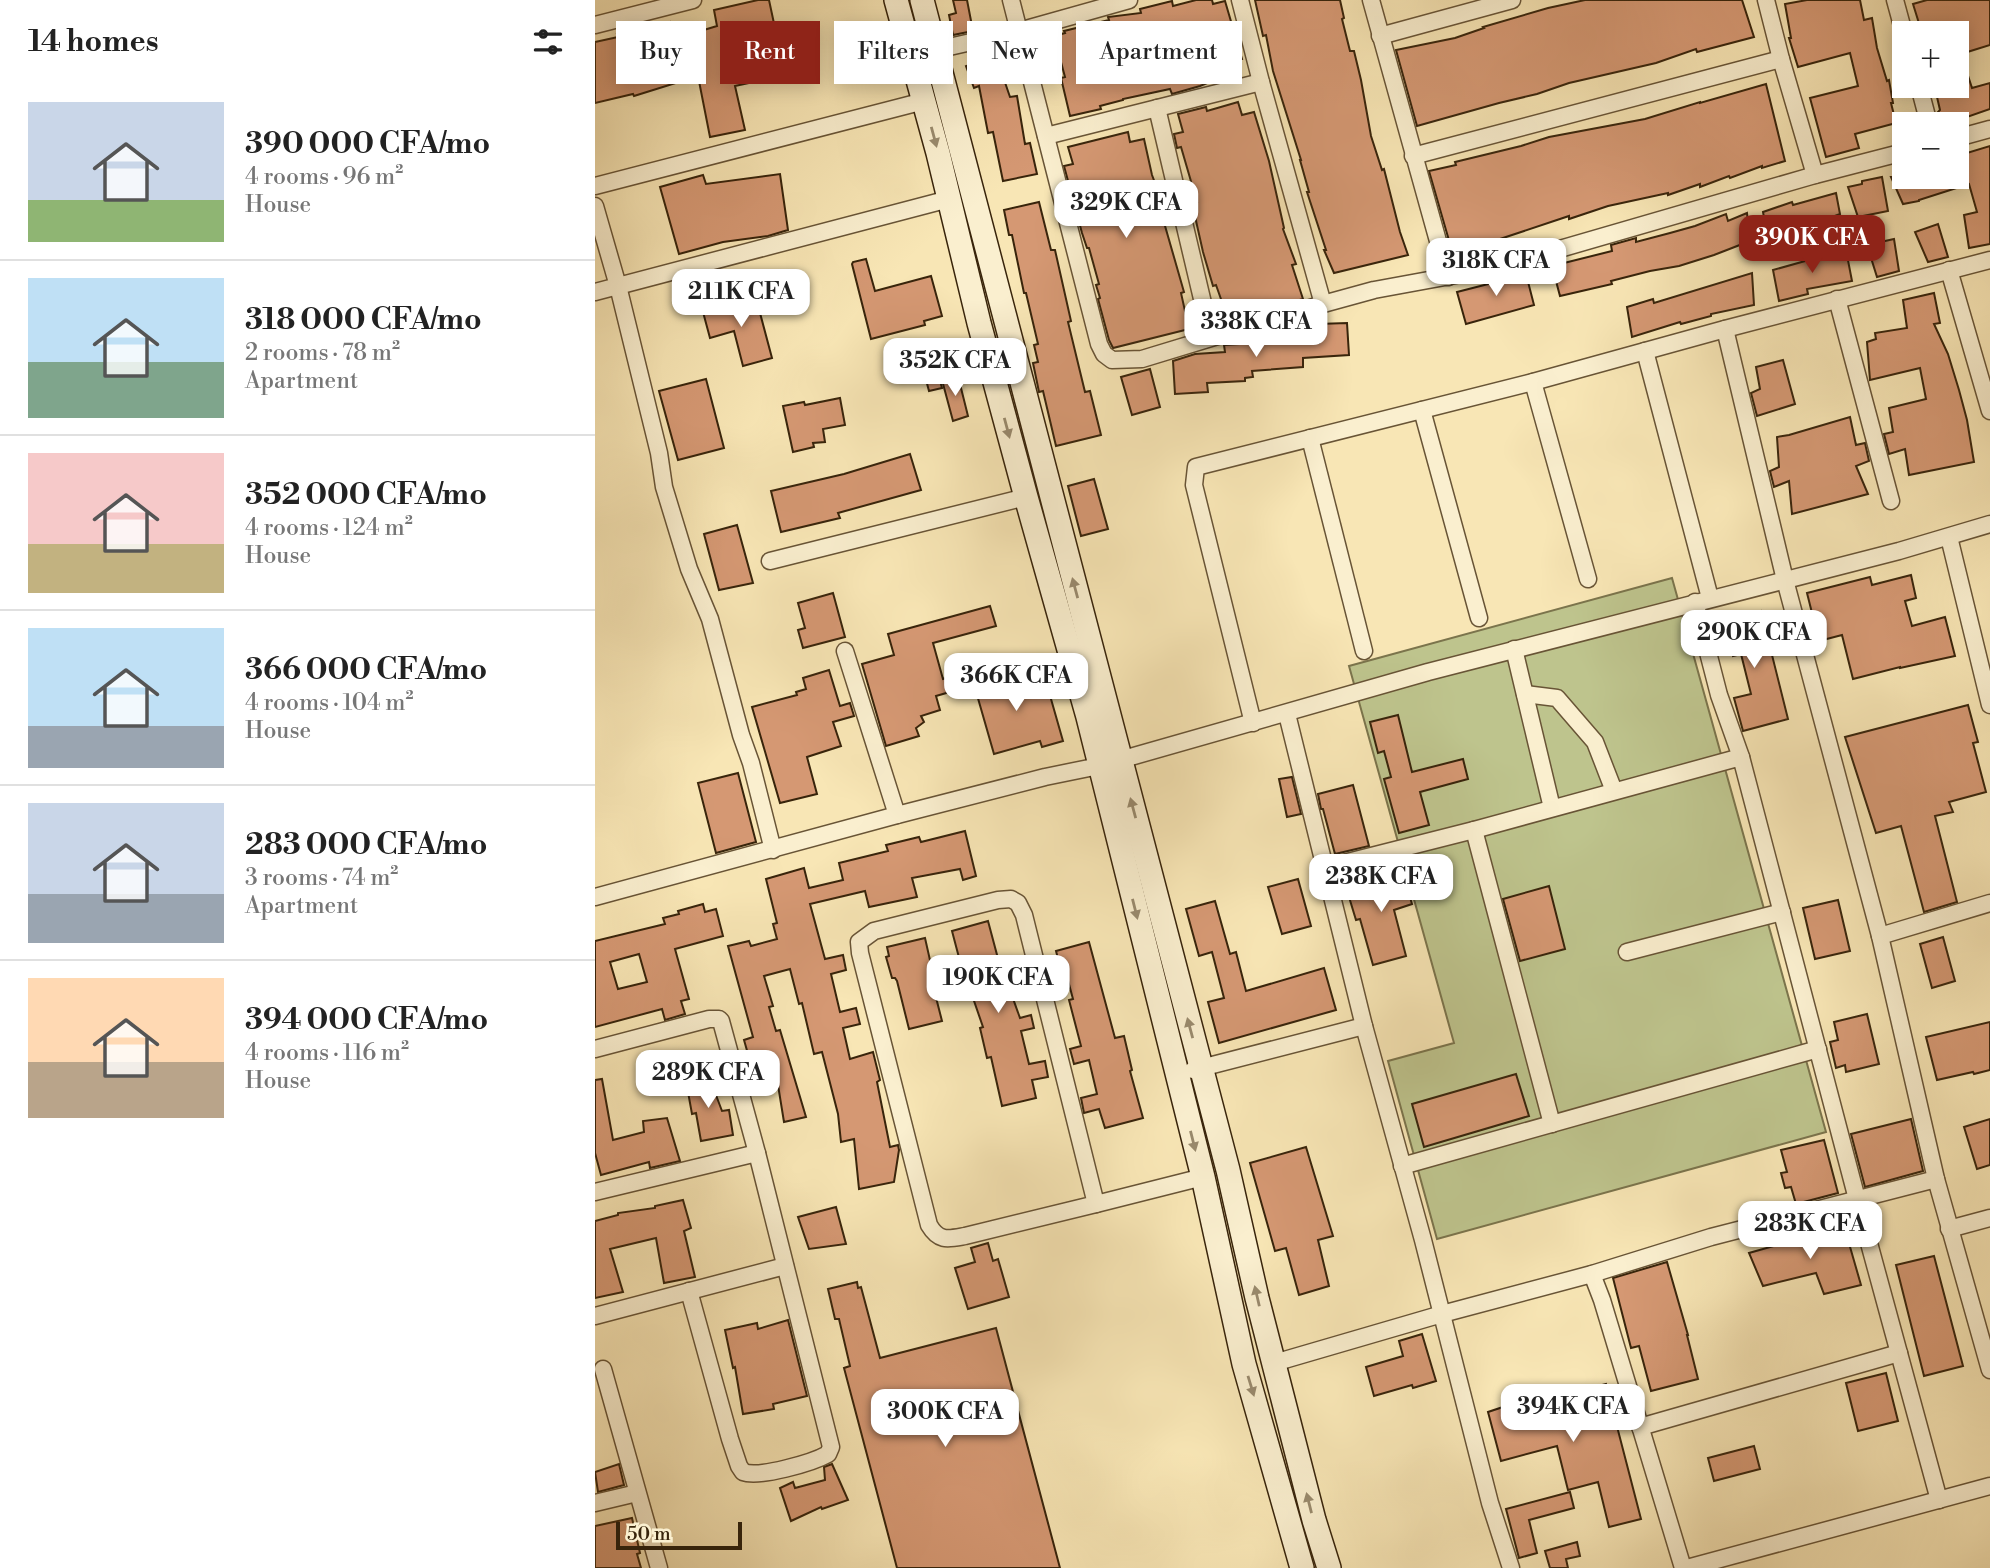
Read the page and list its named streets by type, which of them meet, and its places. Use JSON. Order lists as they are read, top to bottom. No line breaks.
{"scale_bar":"50 m","page":{"heading":"14 homes","map_buttons":["+","−"],"chip":["Buy","Rent","Filters","New","Apartment"],"list":[{"name":"390 000 CFA/mo","note":"4 rooms · 96 m² · House"},{"name":"318 000 CFA/mo","note":"2 rooms · 78 m² · Apartment"},{"name":"352 000 CFA/mo","note":"4 rooms · 124 m² · House"},{"name":"366 000 CFA/mo","note":"4 rooms · 104 m² · House"},{"name":"283 000 CFA/mo","note":"3 rooms · 74 m² · Apartment"},{"name":"394 000 CFA/mo","note":"4 rooms · 116 m² · House"}],"price":["329K CFA","390K CFA","318K CFA","211K CFA","338K CFA","352K CFA","290K CFA","366K CFA","238K CFA","190K CFA","289K CFA","283K CFA","394K CFA","300K CFA"],"scale":"50 m"}}
